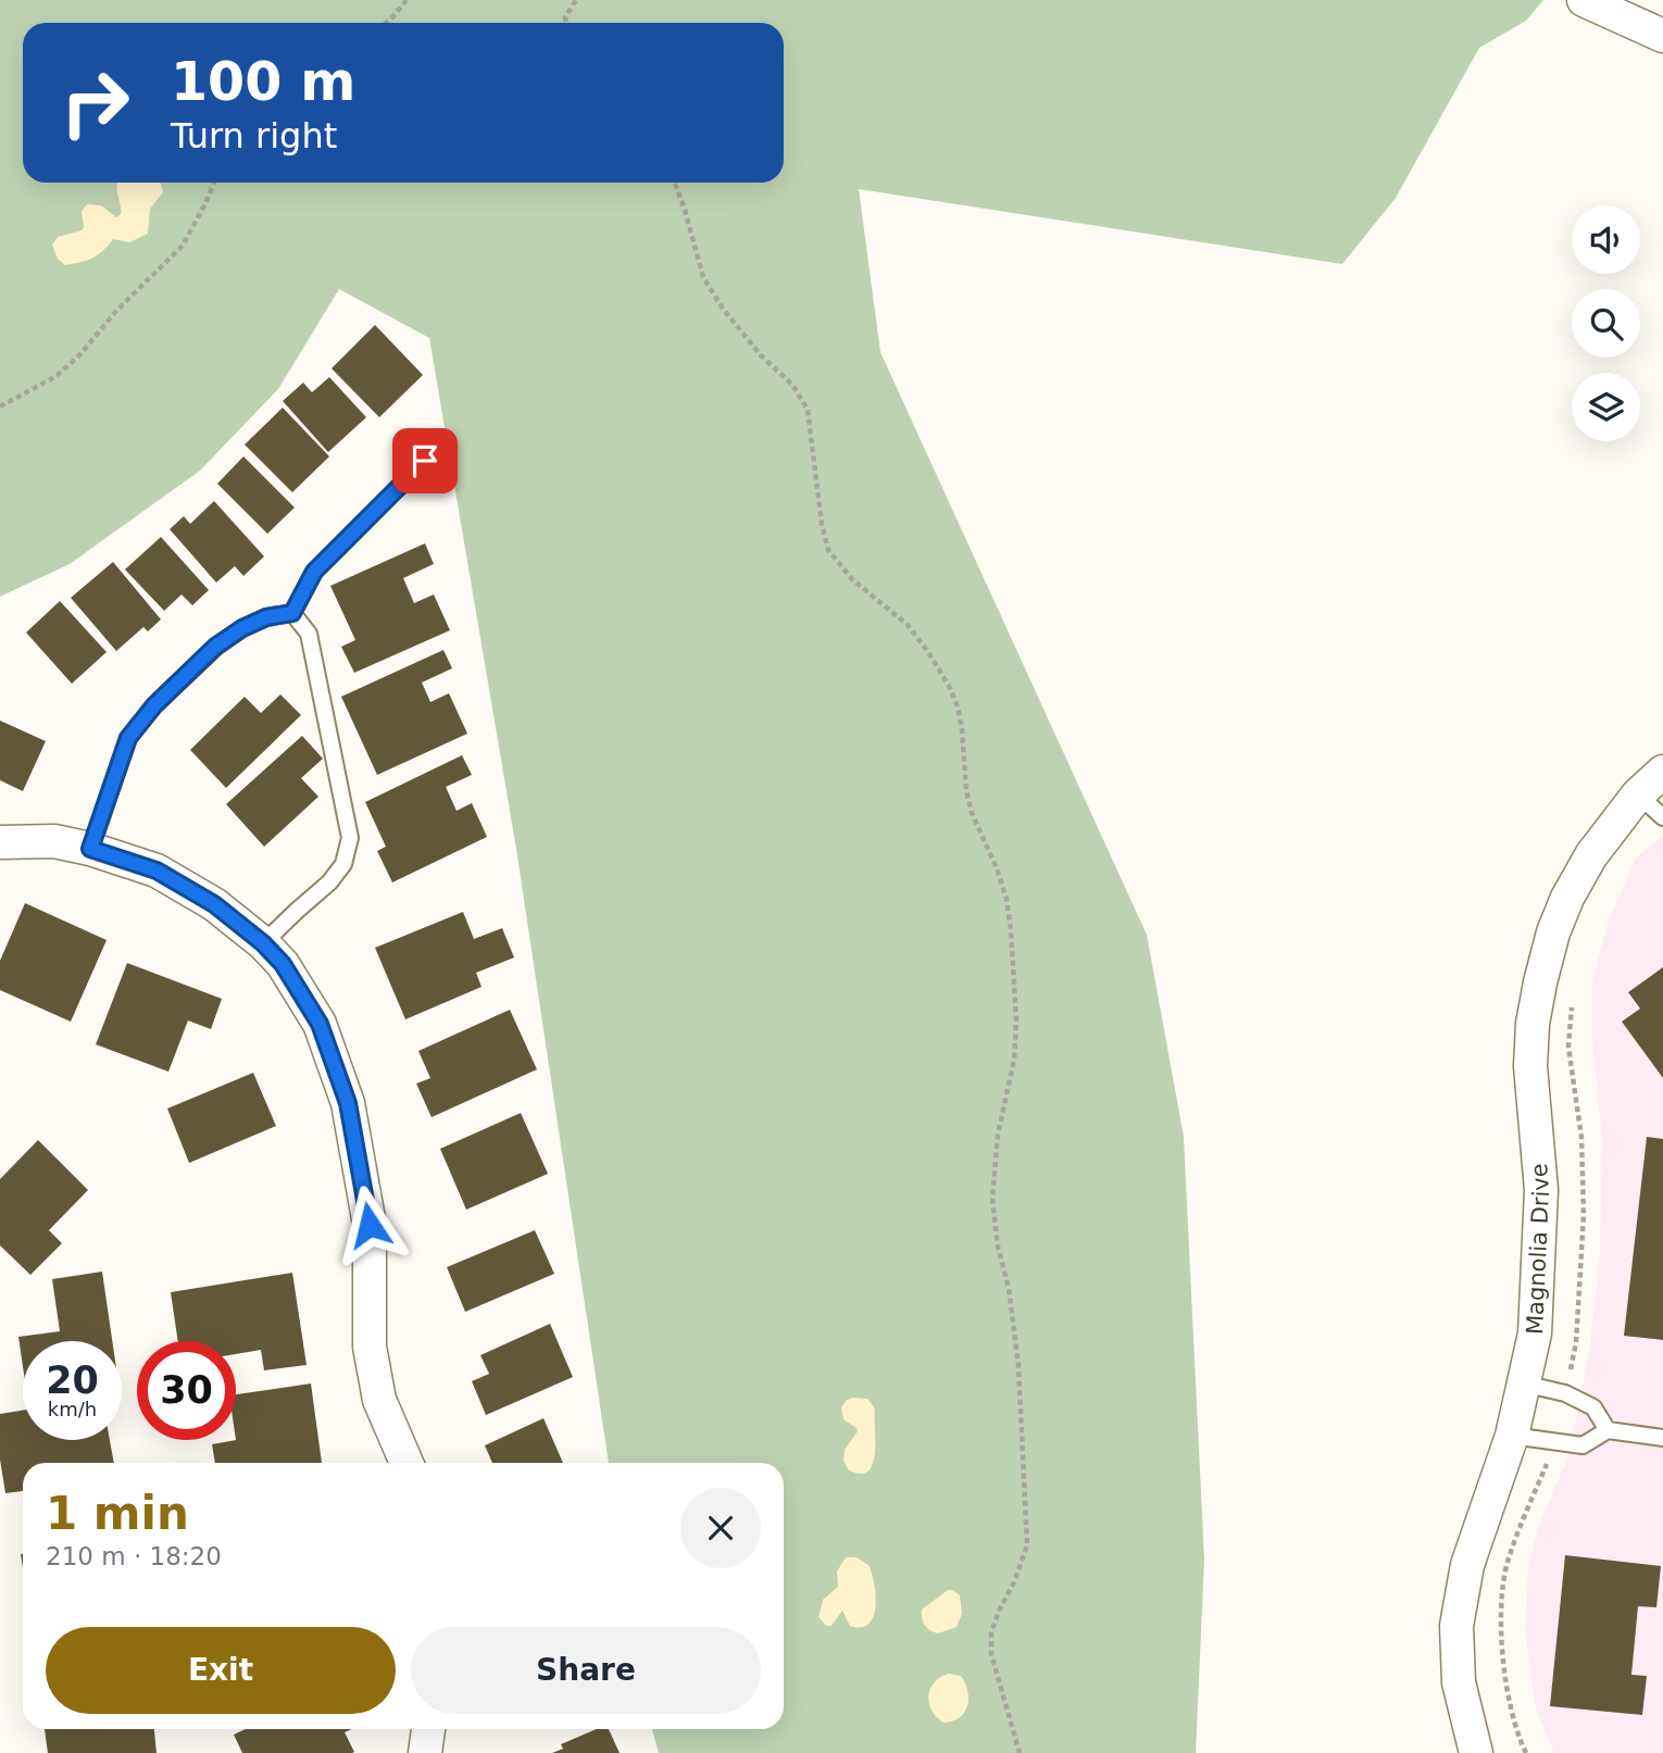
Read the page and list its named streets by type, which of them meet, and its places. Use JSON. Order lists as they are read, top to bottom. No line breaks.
{"streets":{"street":["Magnolia Drive"]},"page":{"turn":["100 m","Turn right"],"speed":"20 km/h","limit":"30","heading":["1 min","210 m · 18:20"],"buttons":["Exit","Share"]}}
